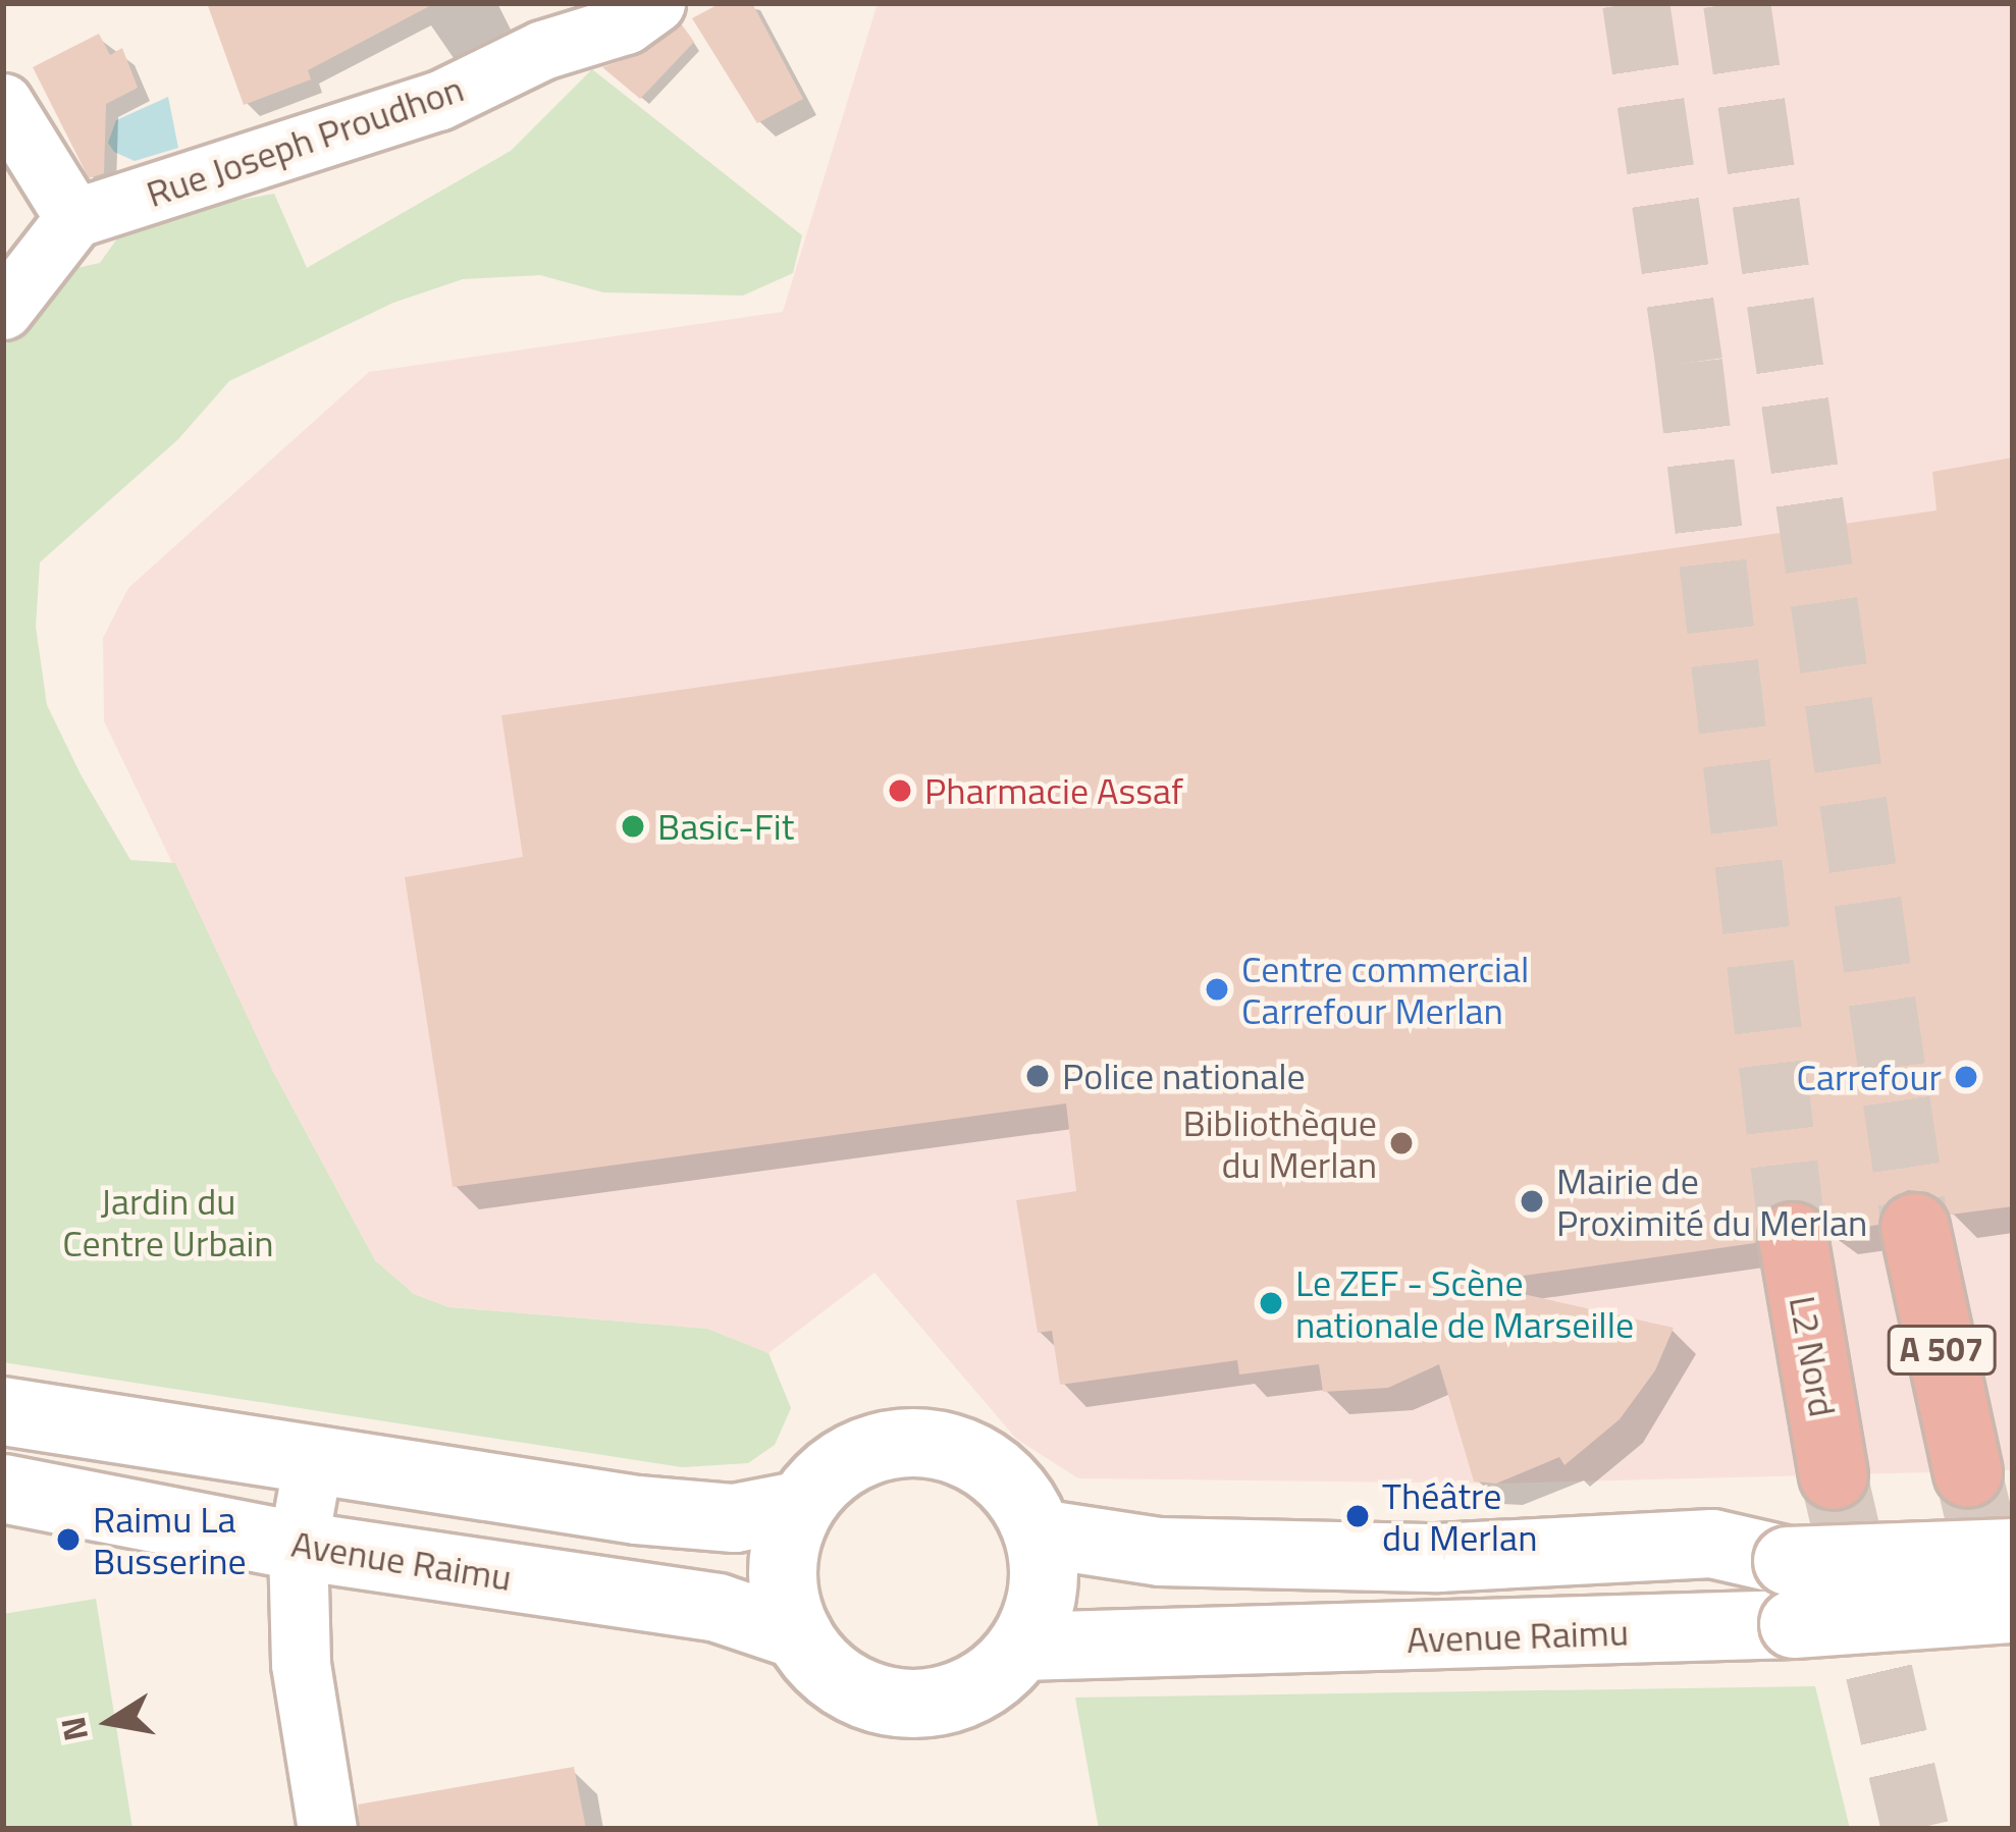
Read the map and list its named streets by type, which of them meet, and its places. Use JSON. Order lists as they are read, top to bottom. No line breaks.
{"streets":{"highway":["A 507","L2 Nord"],"street":["Rue Joseph Proudhon","Avenue Raimu"]},"parks":["Jardin du Centre Urbain"],"places":["Pharmacie Assaf","Basic-Fit","Centre commercial Carrefour Merlan","Police nationale","Carrefour","Bibliothèque du Merlan","Mairie de Proximité du Merlan","Le ZEF - Scène nationale de Marseille","Théâtre du Merlan","Raimu La Busserine"],"north":"left"}
